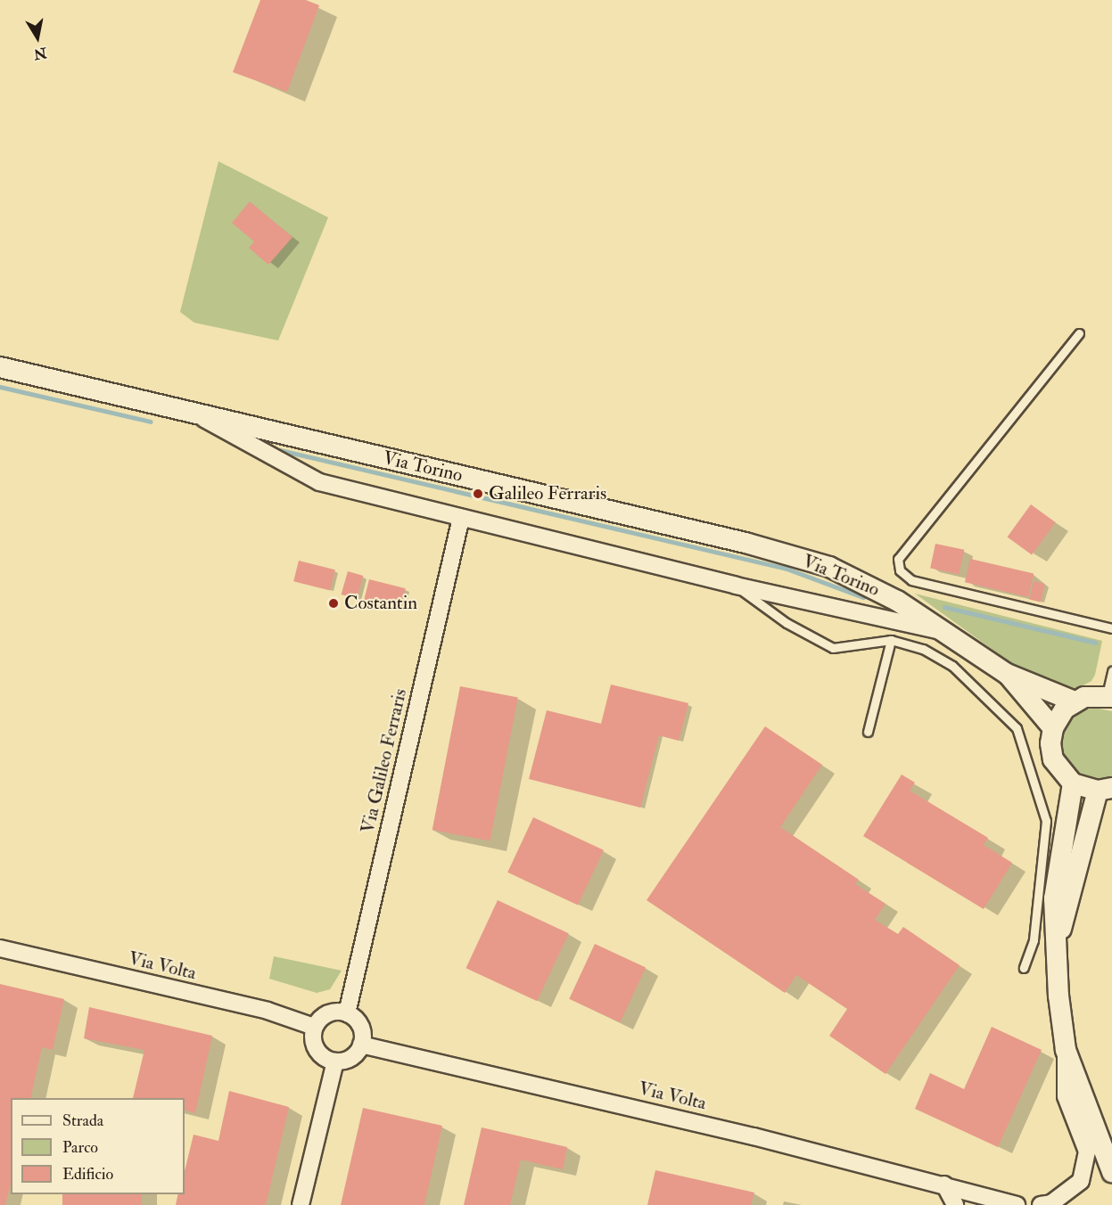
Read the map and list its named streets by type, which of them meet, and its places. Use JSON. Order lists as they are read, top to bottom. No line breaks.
{"streets":{"street":["Via Torino","Via Galileo Ferraris","Via Volta"]},"crossings":[["Via Galileo Ferraris","Via Volta"]],"places":["Galileo Ferraris","Costantin"],"legend":["Strada","Parco","Edificio"],"north":"bottom"}
